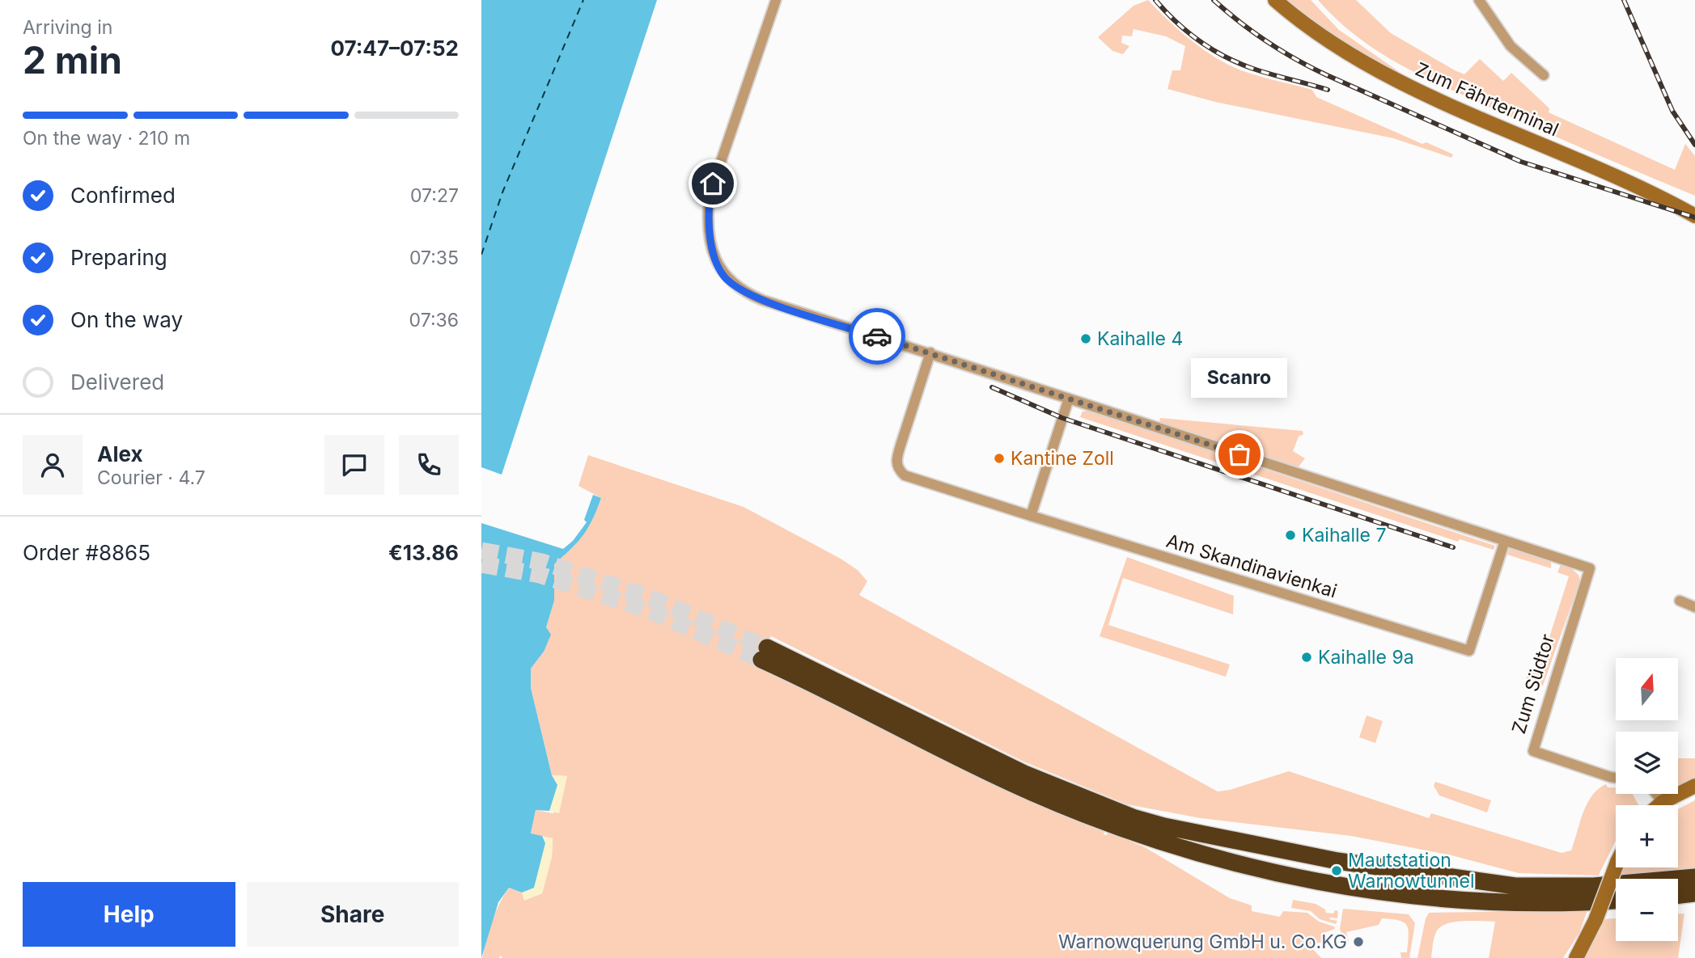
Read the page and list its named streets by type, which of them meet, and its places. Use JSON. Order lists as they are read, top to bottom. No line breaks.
{"streets":{"street":["Zum Fährterminal","Am Skandinavienkai","Zum Südtor"]},"crossings":[["Am Skandinavienkai","Zum Südtor"]],"places":["Kaihalle 4","Scanro","Kantine Zoll","Kaihalle 7","Kaihalle 9a","Mautstation Warnowtunnel","Warnowquerung GmbH u. Co.KG"],"north":"top","page":{"heading":["2 min","Arriving in","07:47–07:52"],"panel":["Alex","Courier · 4.7","Order #8865","€13.86"],"bar":"On the way · 210 m","list":[["Confirmed","07:27"],["Preparing","07:35"],["On the way","07:36"],"Delivered"],"bubble":"Scanro","map_buttons":["+","−"],"buttons":["Help","Share"]}}
